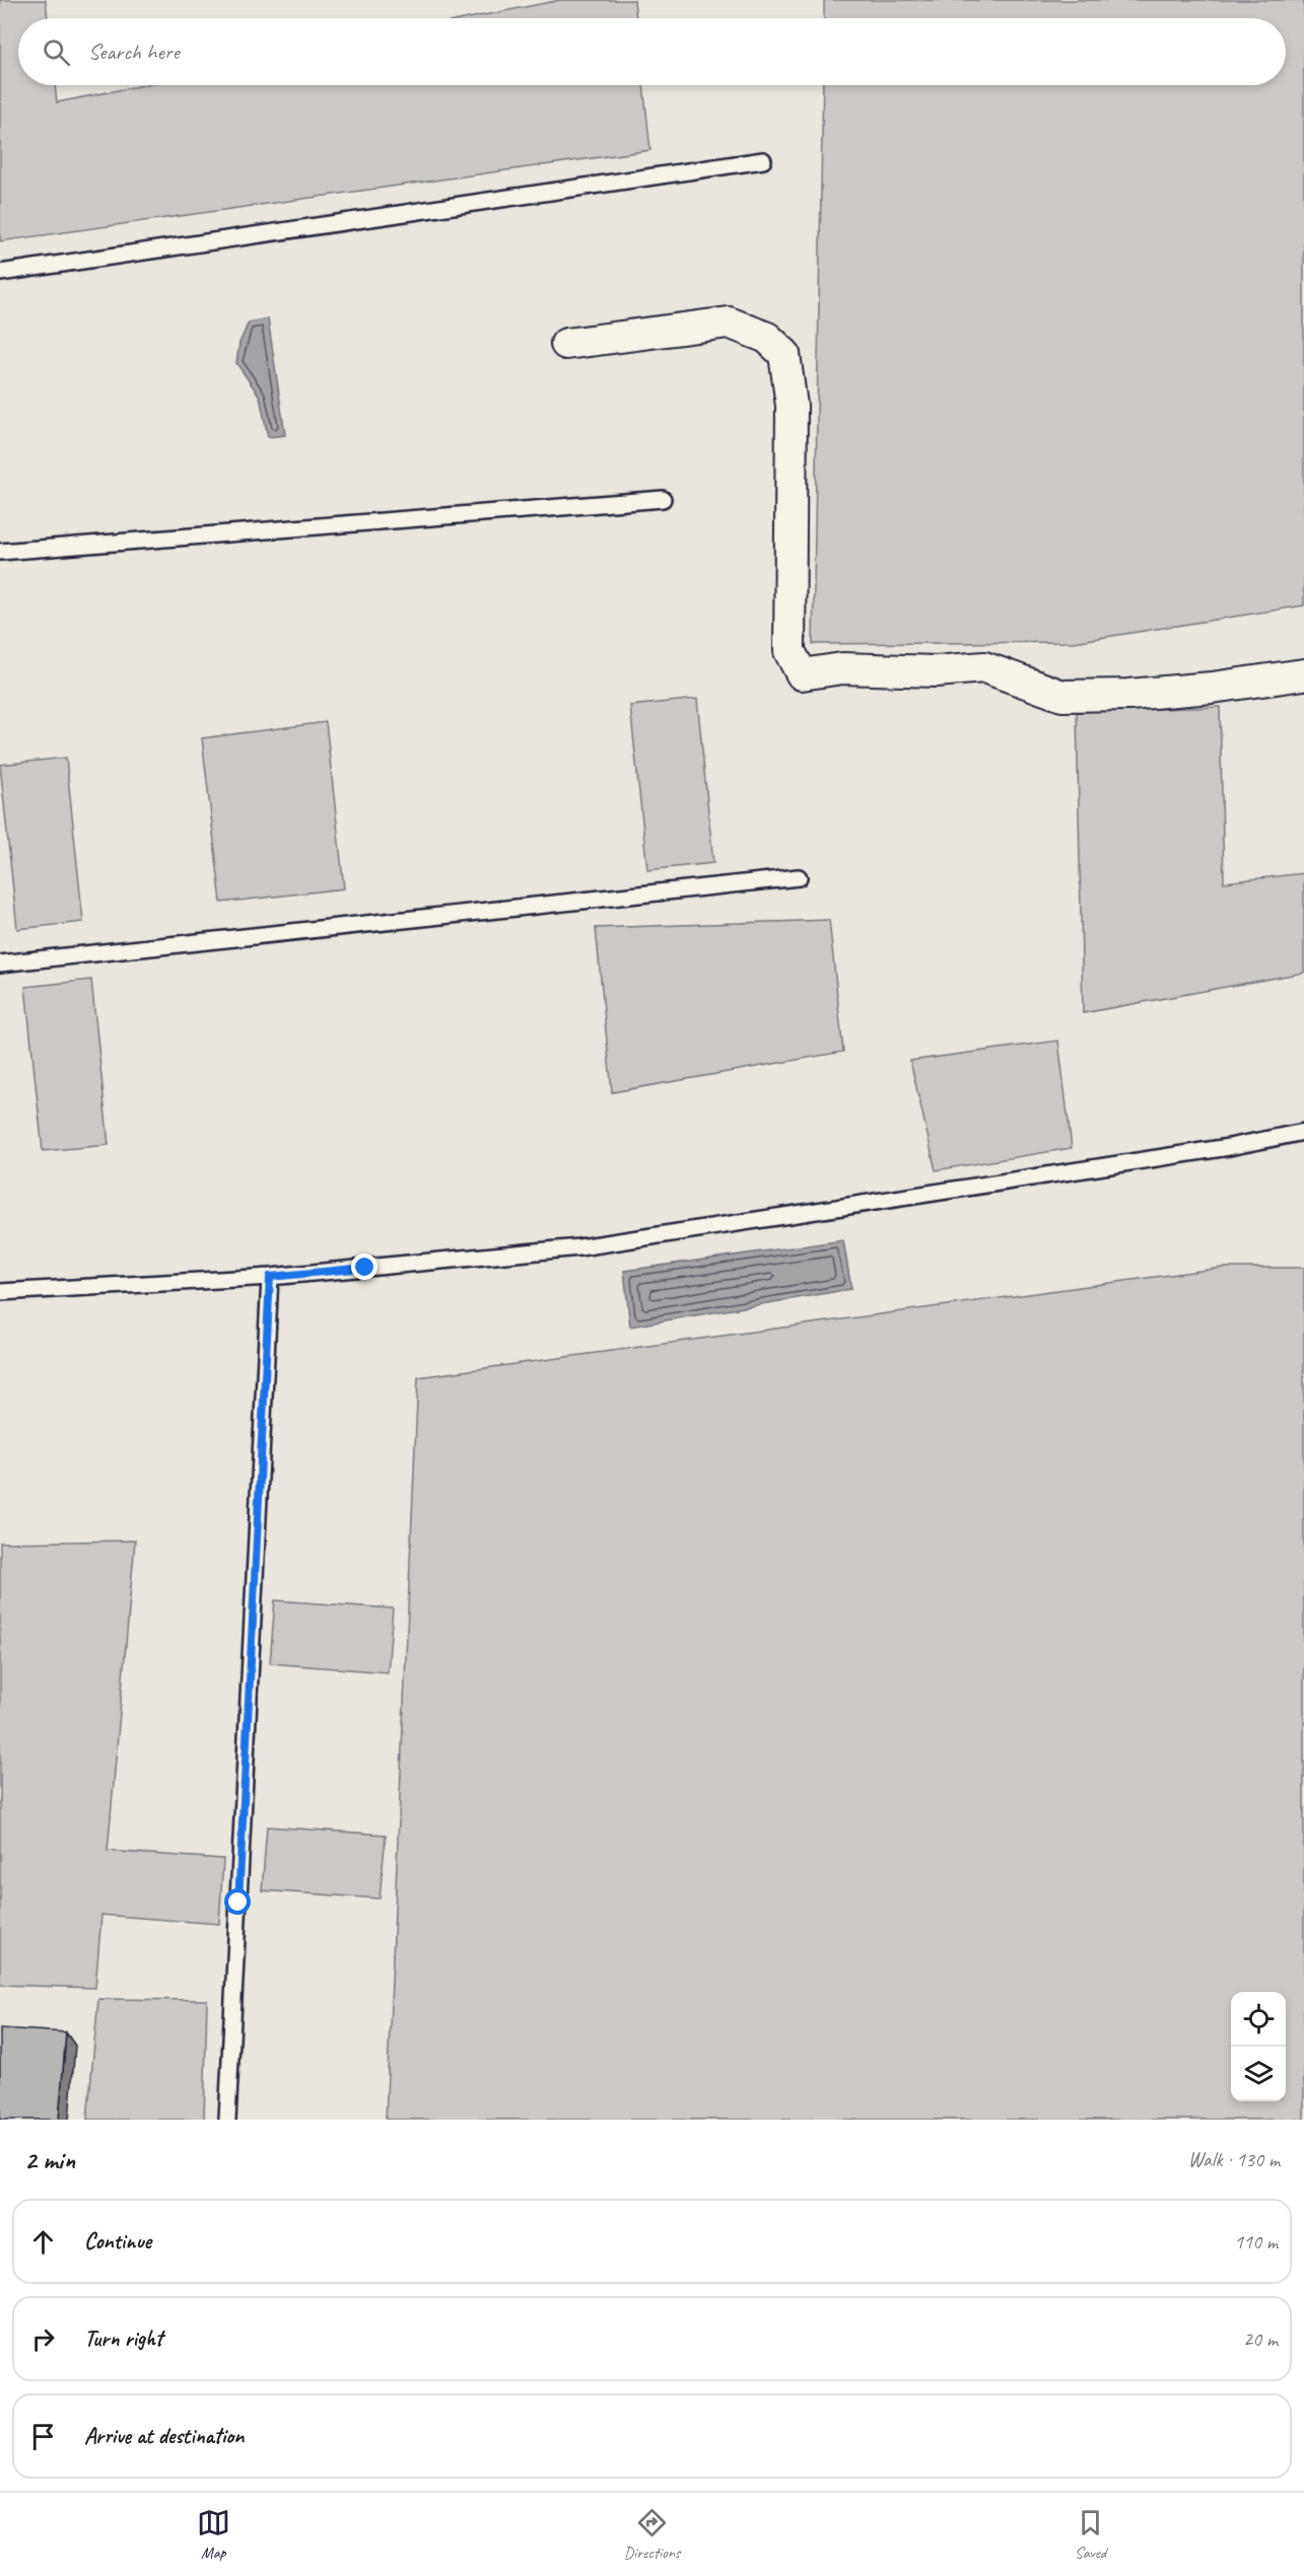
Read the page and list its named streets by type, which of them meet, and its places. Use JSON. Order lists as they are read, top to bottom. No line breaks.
{"page":{"search":"Search here","heading":["2 min","Walk · 130 m"],"list":[["Continue","110 m"],["Turn right","20 m"],"Arrive at destination"],"nav":["Map","Directions","Saved"]}}
